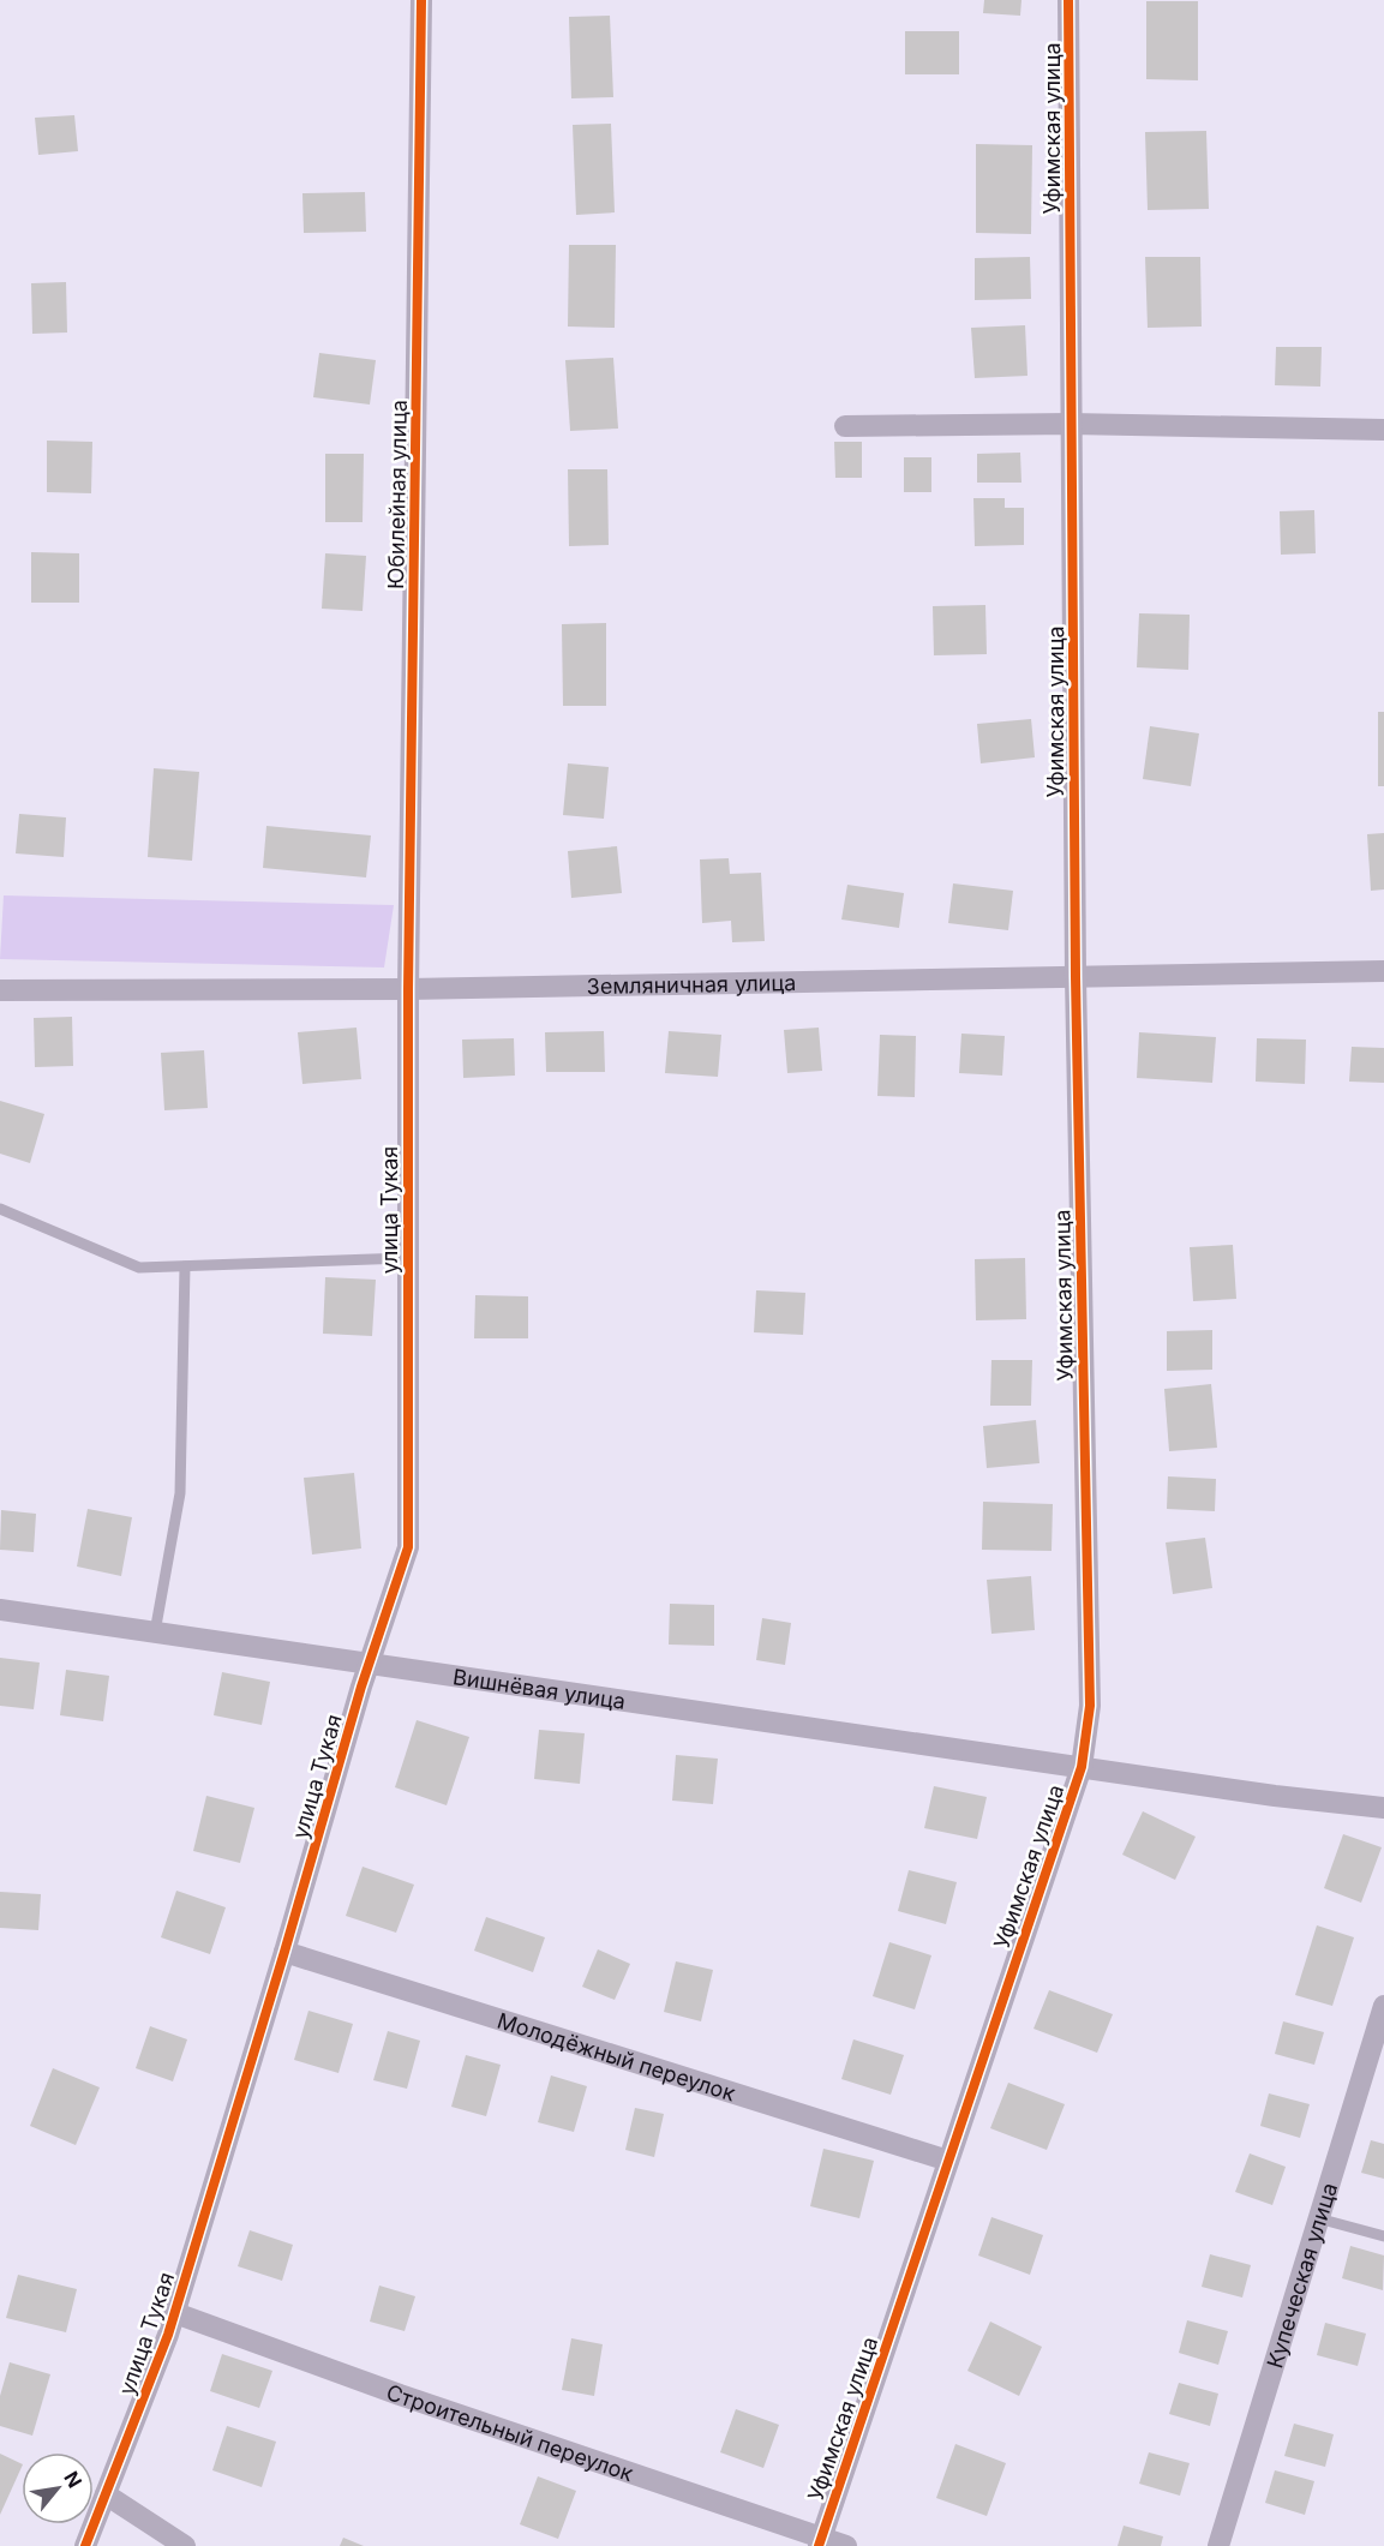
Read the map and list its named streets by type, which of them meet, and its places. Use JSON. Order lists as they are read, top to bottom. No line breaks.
{"streets":{"street":["Уфимская улица","Юбилейная улица","Земляничная улица","улица Тукая","Вишнёвая улица","Молодёжный переулок","Купеческая улица","Строительный переулок"]},"crossings":[["Уфимская улица","Земляничная улица"],["Уфимская улица","Вишнёвая улица"],["Уфимская улица","Молодёжный переулок"],["Уфимская улица","Строительный переулок"],["Юбилейная улица","Земляничная улица"],["Юбилейная улица","улица Тукая"],["Земляничная улица","улица Тукая"],["улица Тукая","Вишнёвая улица"],["улица Тукая","Молодёжный переулок"],["улица Тукая","Строительный переулок"]],"north":"top right"}
